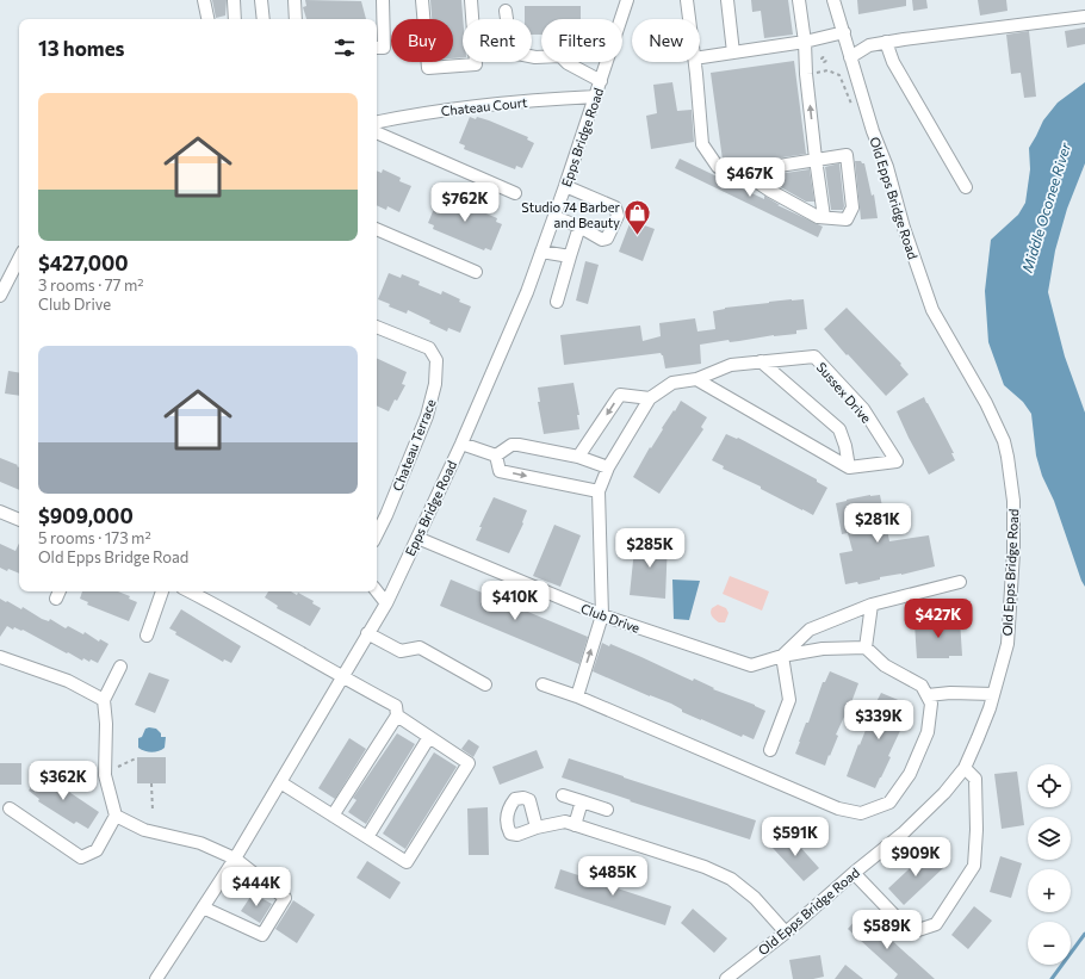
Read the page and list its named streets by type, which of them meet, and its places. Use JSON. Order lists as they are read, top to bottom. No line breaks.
{"streets":{"street":["Chateau Court","Epps Bridge Road","Old Epps Bridge Road","Sussex Drive","Chateau Terrace","Club Drive"]},"crossings":[["Chateau Court","Epps Bridge Road"],["Epps Bridge Road","Club Drive"]],"water":["Middle Oconee River"],"places":{"shop":["Studio 74 Barber and Beauty"]},"page":{"chip":["Buy","Rent","Filters","New"],"heading":"13 homes","list":[{"name":"$427,000","note":"3 rooms · 77 m² · Club Drive"},{"name":"$909,000","note":"5 rooms · 173 m² · Old Epps Bridge Road"}],"price":["$467K","$762K","$281K","$285K","$410K","$427K","$339K","$362K","$591K","$909K","$485K","$444K","$589K"],"map_buttons":["+","−"]}}
